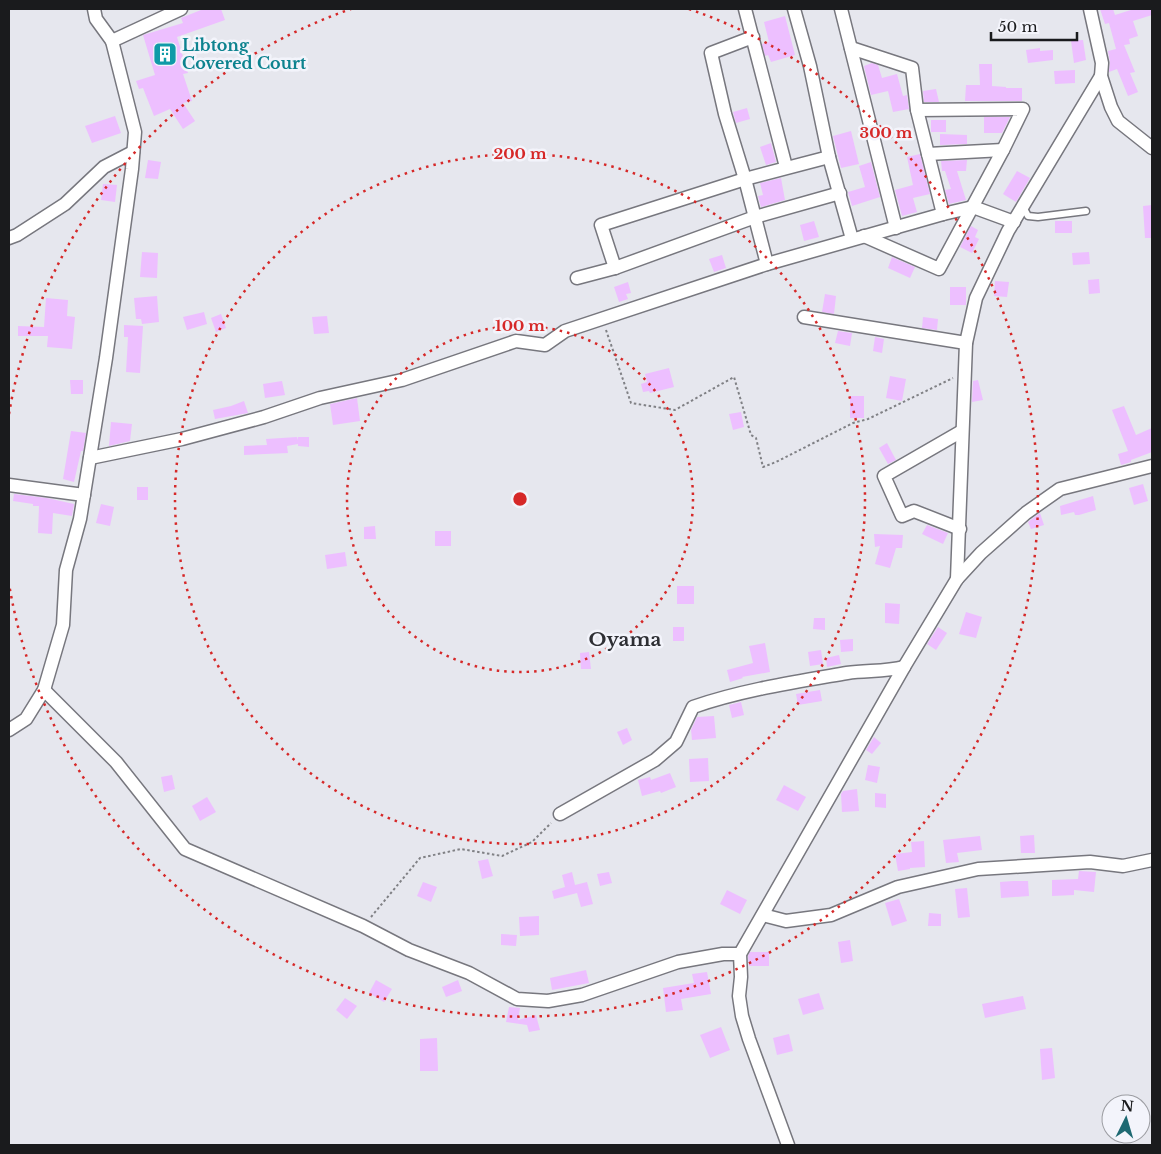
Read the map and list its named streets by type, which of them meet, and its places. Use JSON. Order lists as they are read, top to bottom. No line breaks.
{"districts":["Oyama"],"places":{"building":["Libtong Covered Court"]},"scale_bar":"50 m","north":"top","rings":["300 m","200 m","100 m"]}
